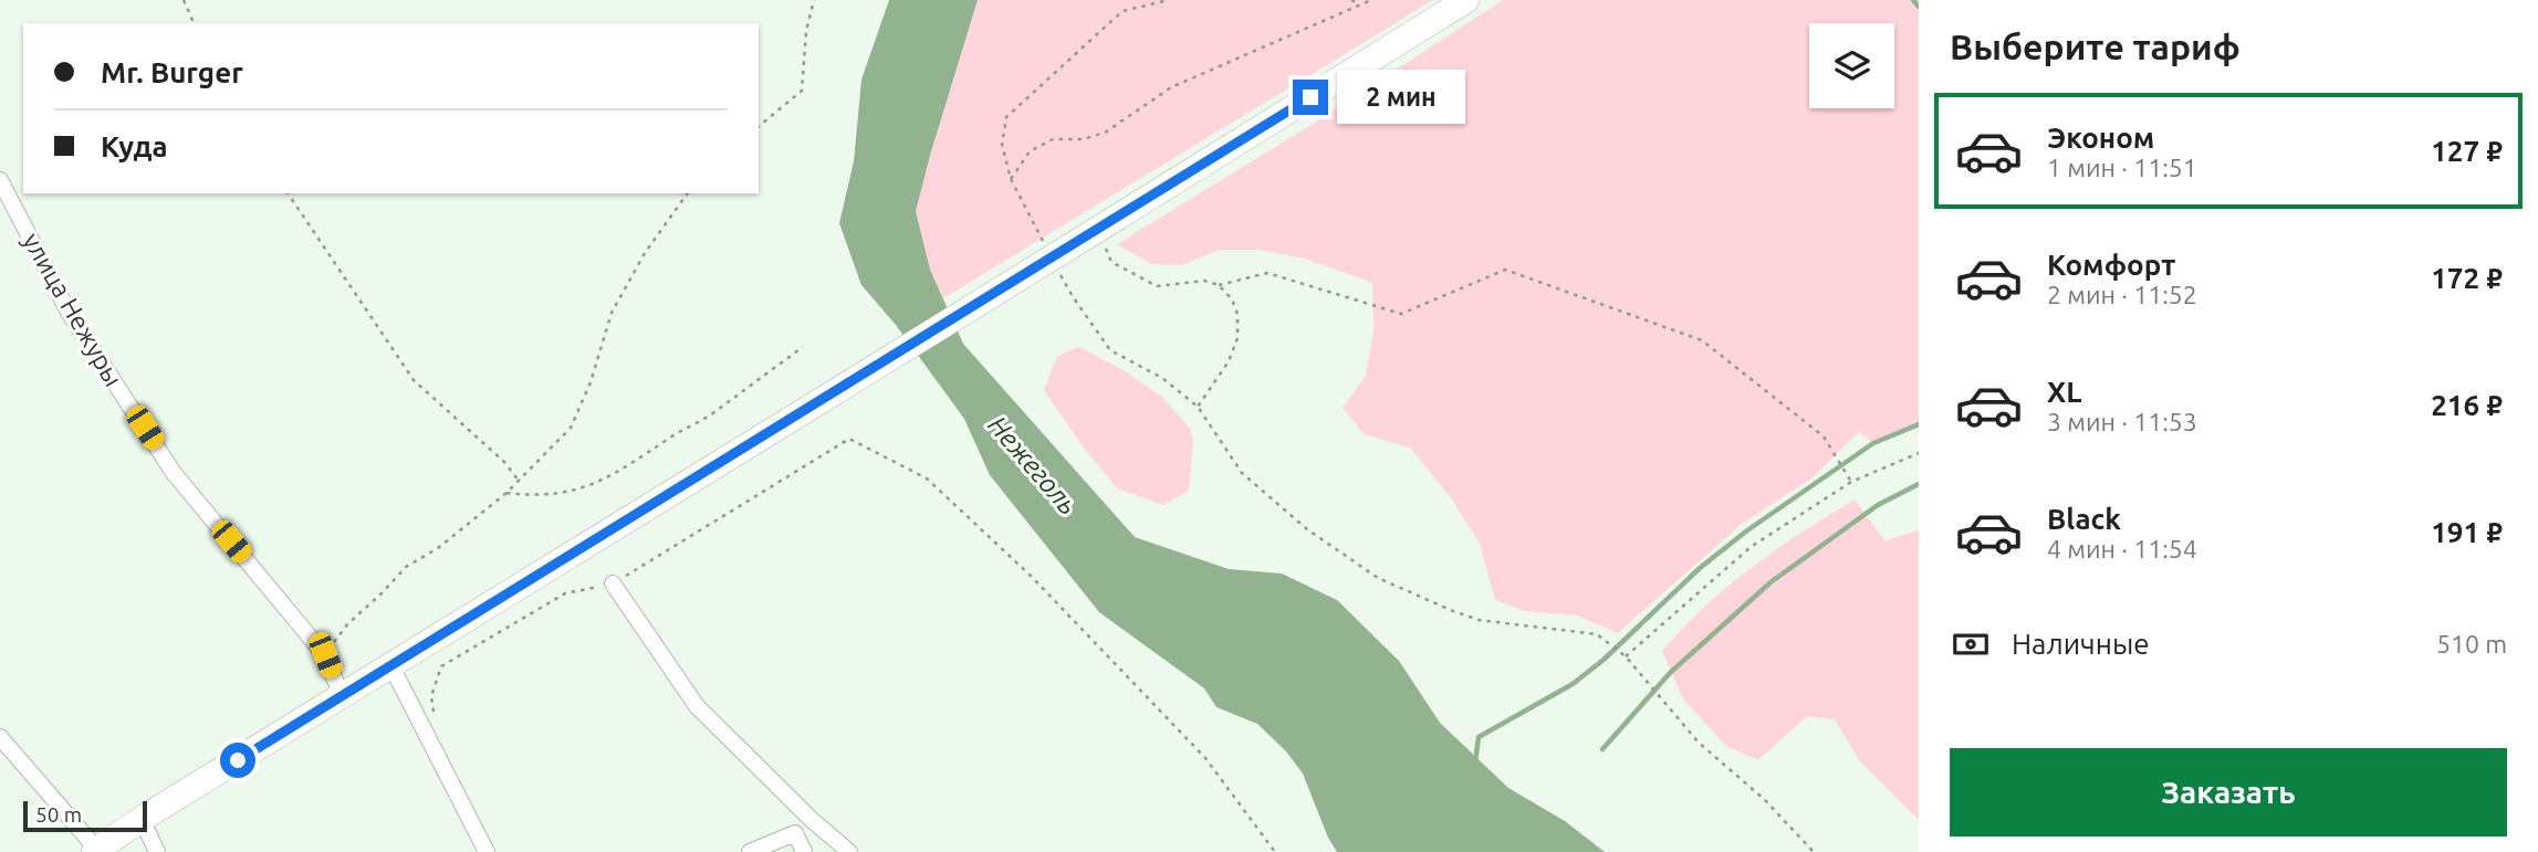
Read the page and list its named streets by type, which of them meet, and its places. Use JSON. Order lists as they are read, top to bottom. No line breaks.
{"streets":{"street":["улица Нежуры"]},"water":["Нежеголь"],"scale_bar":"50 m","page":{"heading":"Выберите тариф","banner":["Mr. Burger","Куда"],"bubble":"2 мин","list":[{"name":"Эконом","note":"1 мин · 11:51","value":"127 ₽"},{"name":"Комфорт","note":"2 мин · 11:52","value":"172 ₽"},{"name":"XL","note":"3 мин · 11:53","value":"216 ₽"},{"name":"Black","note":"4 мин · 11:54","value":"191 ₽"}],"pay":["Наличные","510 m"],"buttons":"Заказать","scale":"50 m"}}
